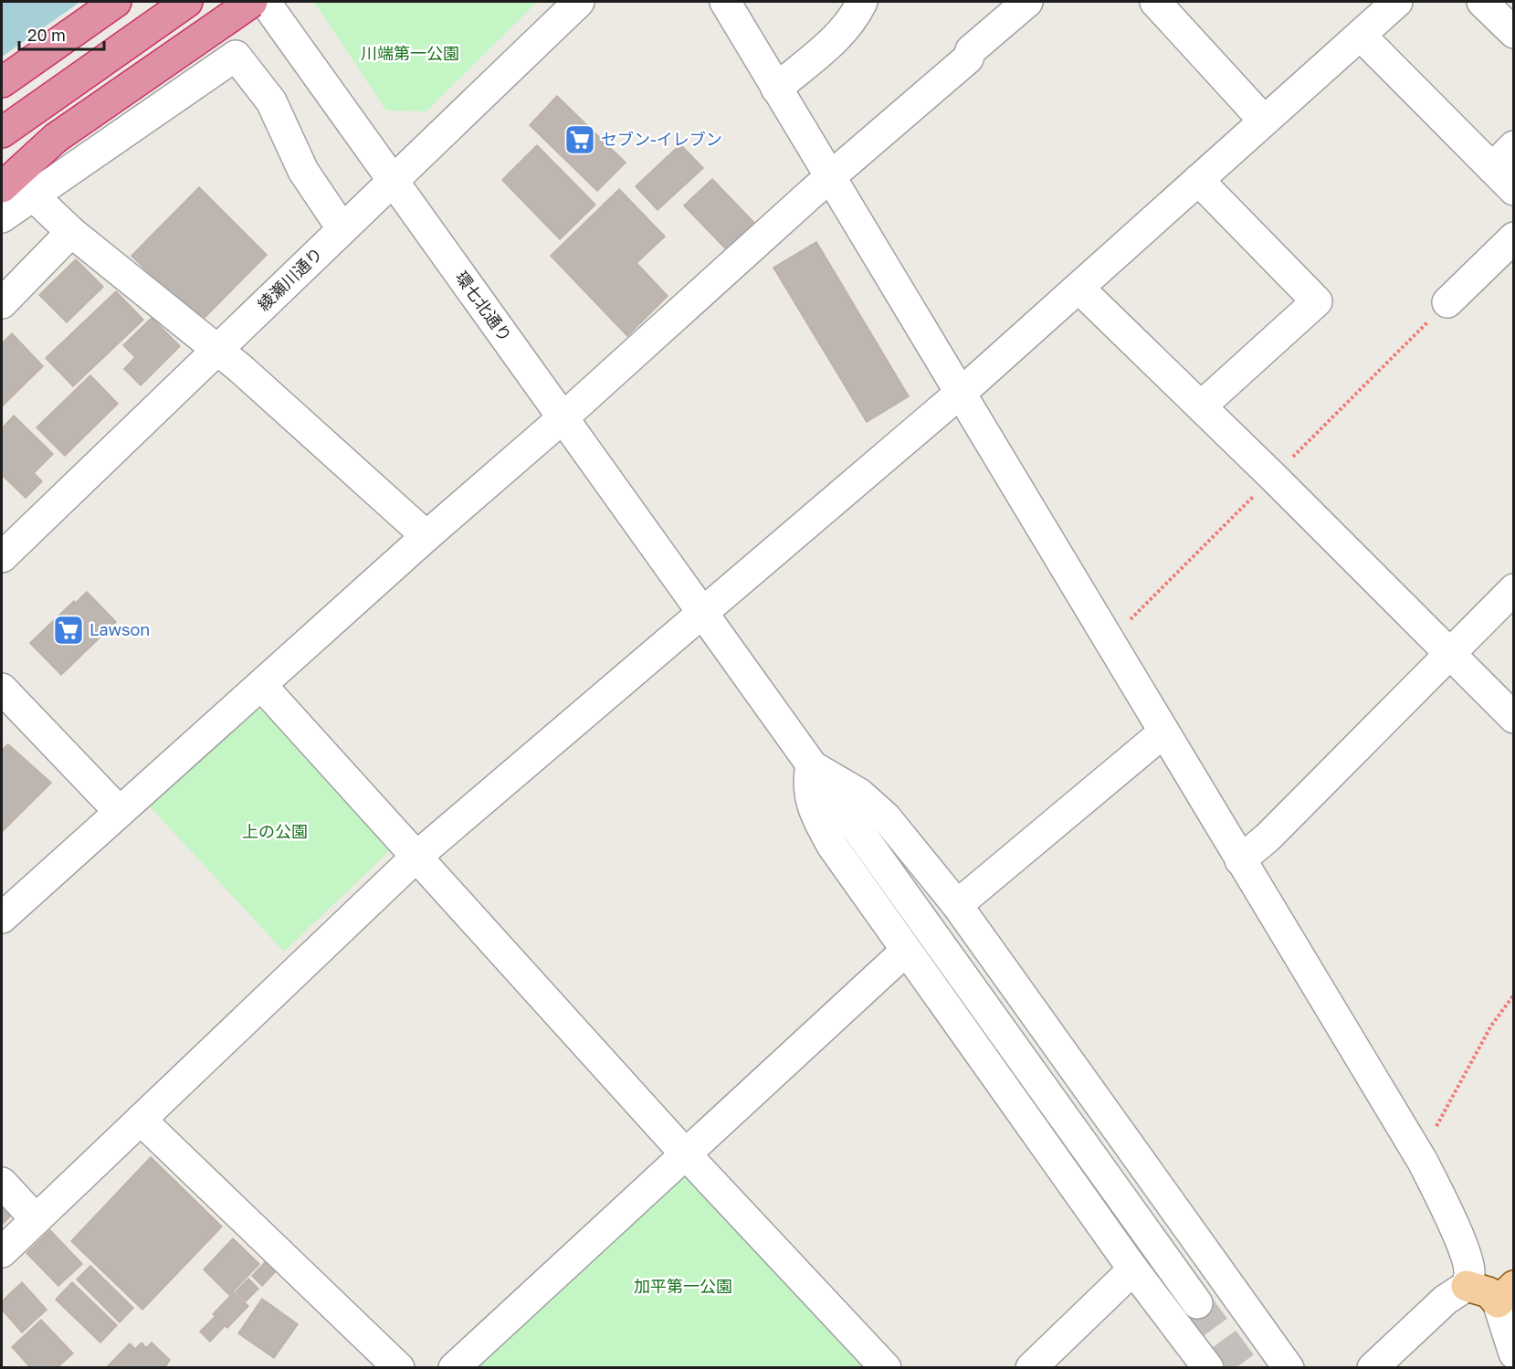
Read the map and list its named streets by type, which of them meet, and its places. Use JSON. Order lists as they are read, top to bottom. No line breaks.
{"streets":{"street":["綾瀬川通り","環七北通り"]},"crossings":[["綾瀬川通り","環七北通り"]],"parks":["川端第一公園","上の公園","加平第一公園"],"places":{"supermarket":["セブン-イレブン","Lawson"]},"scale_bar":"20 m"}
